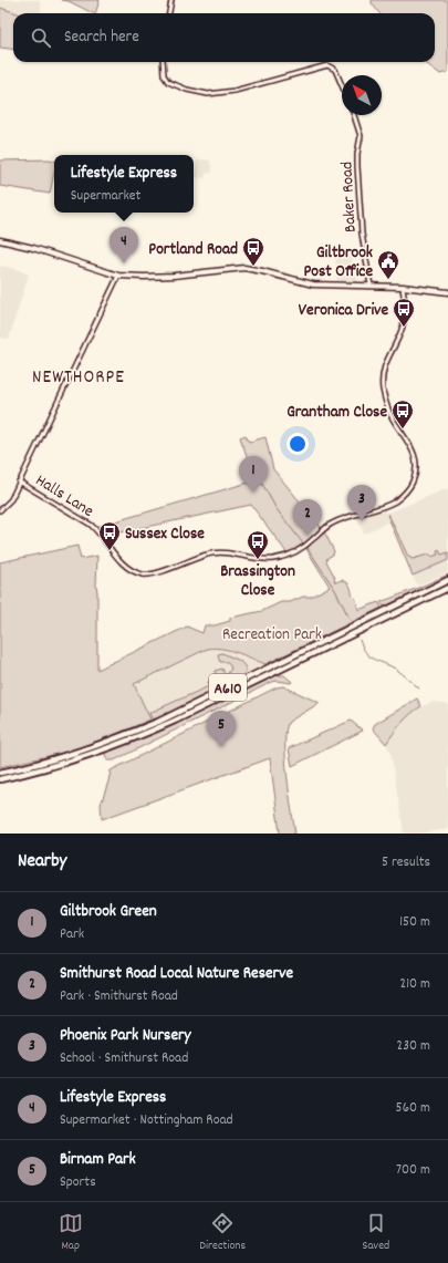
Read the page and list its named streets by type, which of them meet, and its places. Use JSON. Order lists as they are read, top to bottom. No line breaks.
{"streets":{"highway":["A610"],"street":["Baker Road","Halls Lane"]},"districts":["NEWTHORPE"],"parks":["Recreation Park"],"places":{"bus stop":["Portland Road","Veronica Drive","Grantham Close","Sussex Close","Brassington Close"],"public building":["Giltbrook Post Office"]},"north":"top left","page":{"search":"Search here","popup":["Lifestyle Express","Supermarket"],"pins":["4","1","3","2","5"],"heading":["Nearby","5 results"],"list":[{"mark":"1","name":"Giltbrook Green","note":"Park","value":"150 m"},{"mark":"2","name":"Smithurst Road Local Nature Reserve","note":"Park · Smithurst Road","value":"210 m"},{"mark":"3","name":"Phoenix Park Nursery","note":"School · Smithurst Road","value":"230 m"},{"mark":"4","name":"Lifestyle Express","note":"Supermarket · Nottingham Road","value":"560 m"},{"mark":"5","name":"Birnam Park","note":"Sports","value":"700 m"}],"nav":["Map","Directions","Saved"]}}
